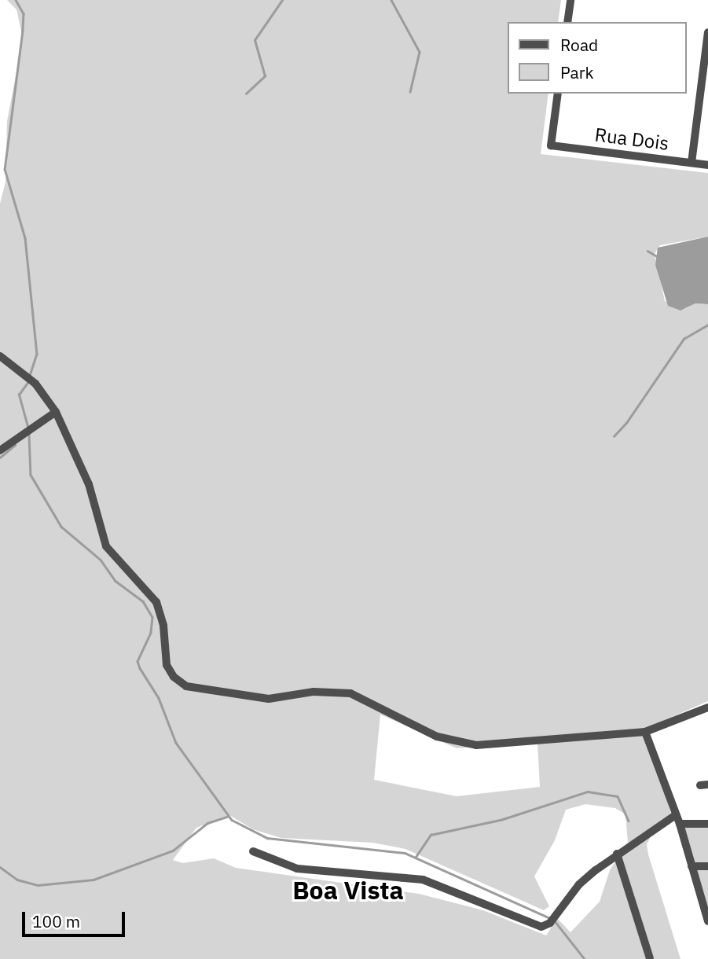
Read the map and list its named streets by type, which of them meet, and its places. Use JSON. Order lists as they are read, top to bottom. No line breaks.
{"streets":{"street":["Rua Dois"]},"districts":["Boa Vista"],"legend":["Road","Park"],"scale_bar":"100 m"}
